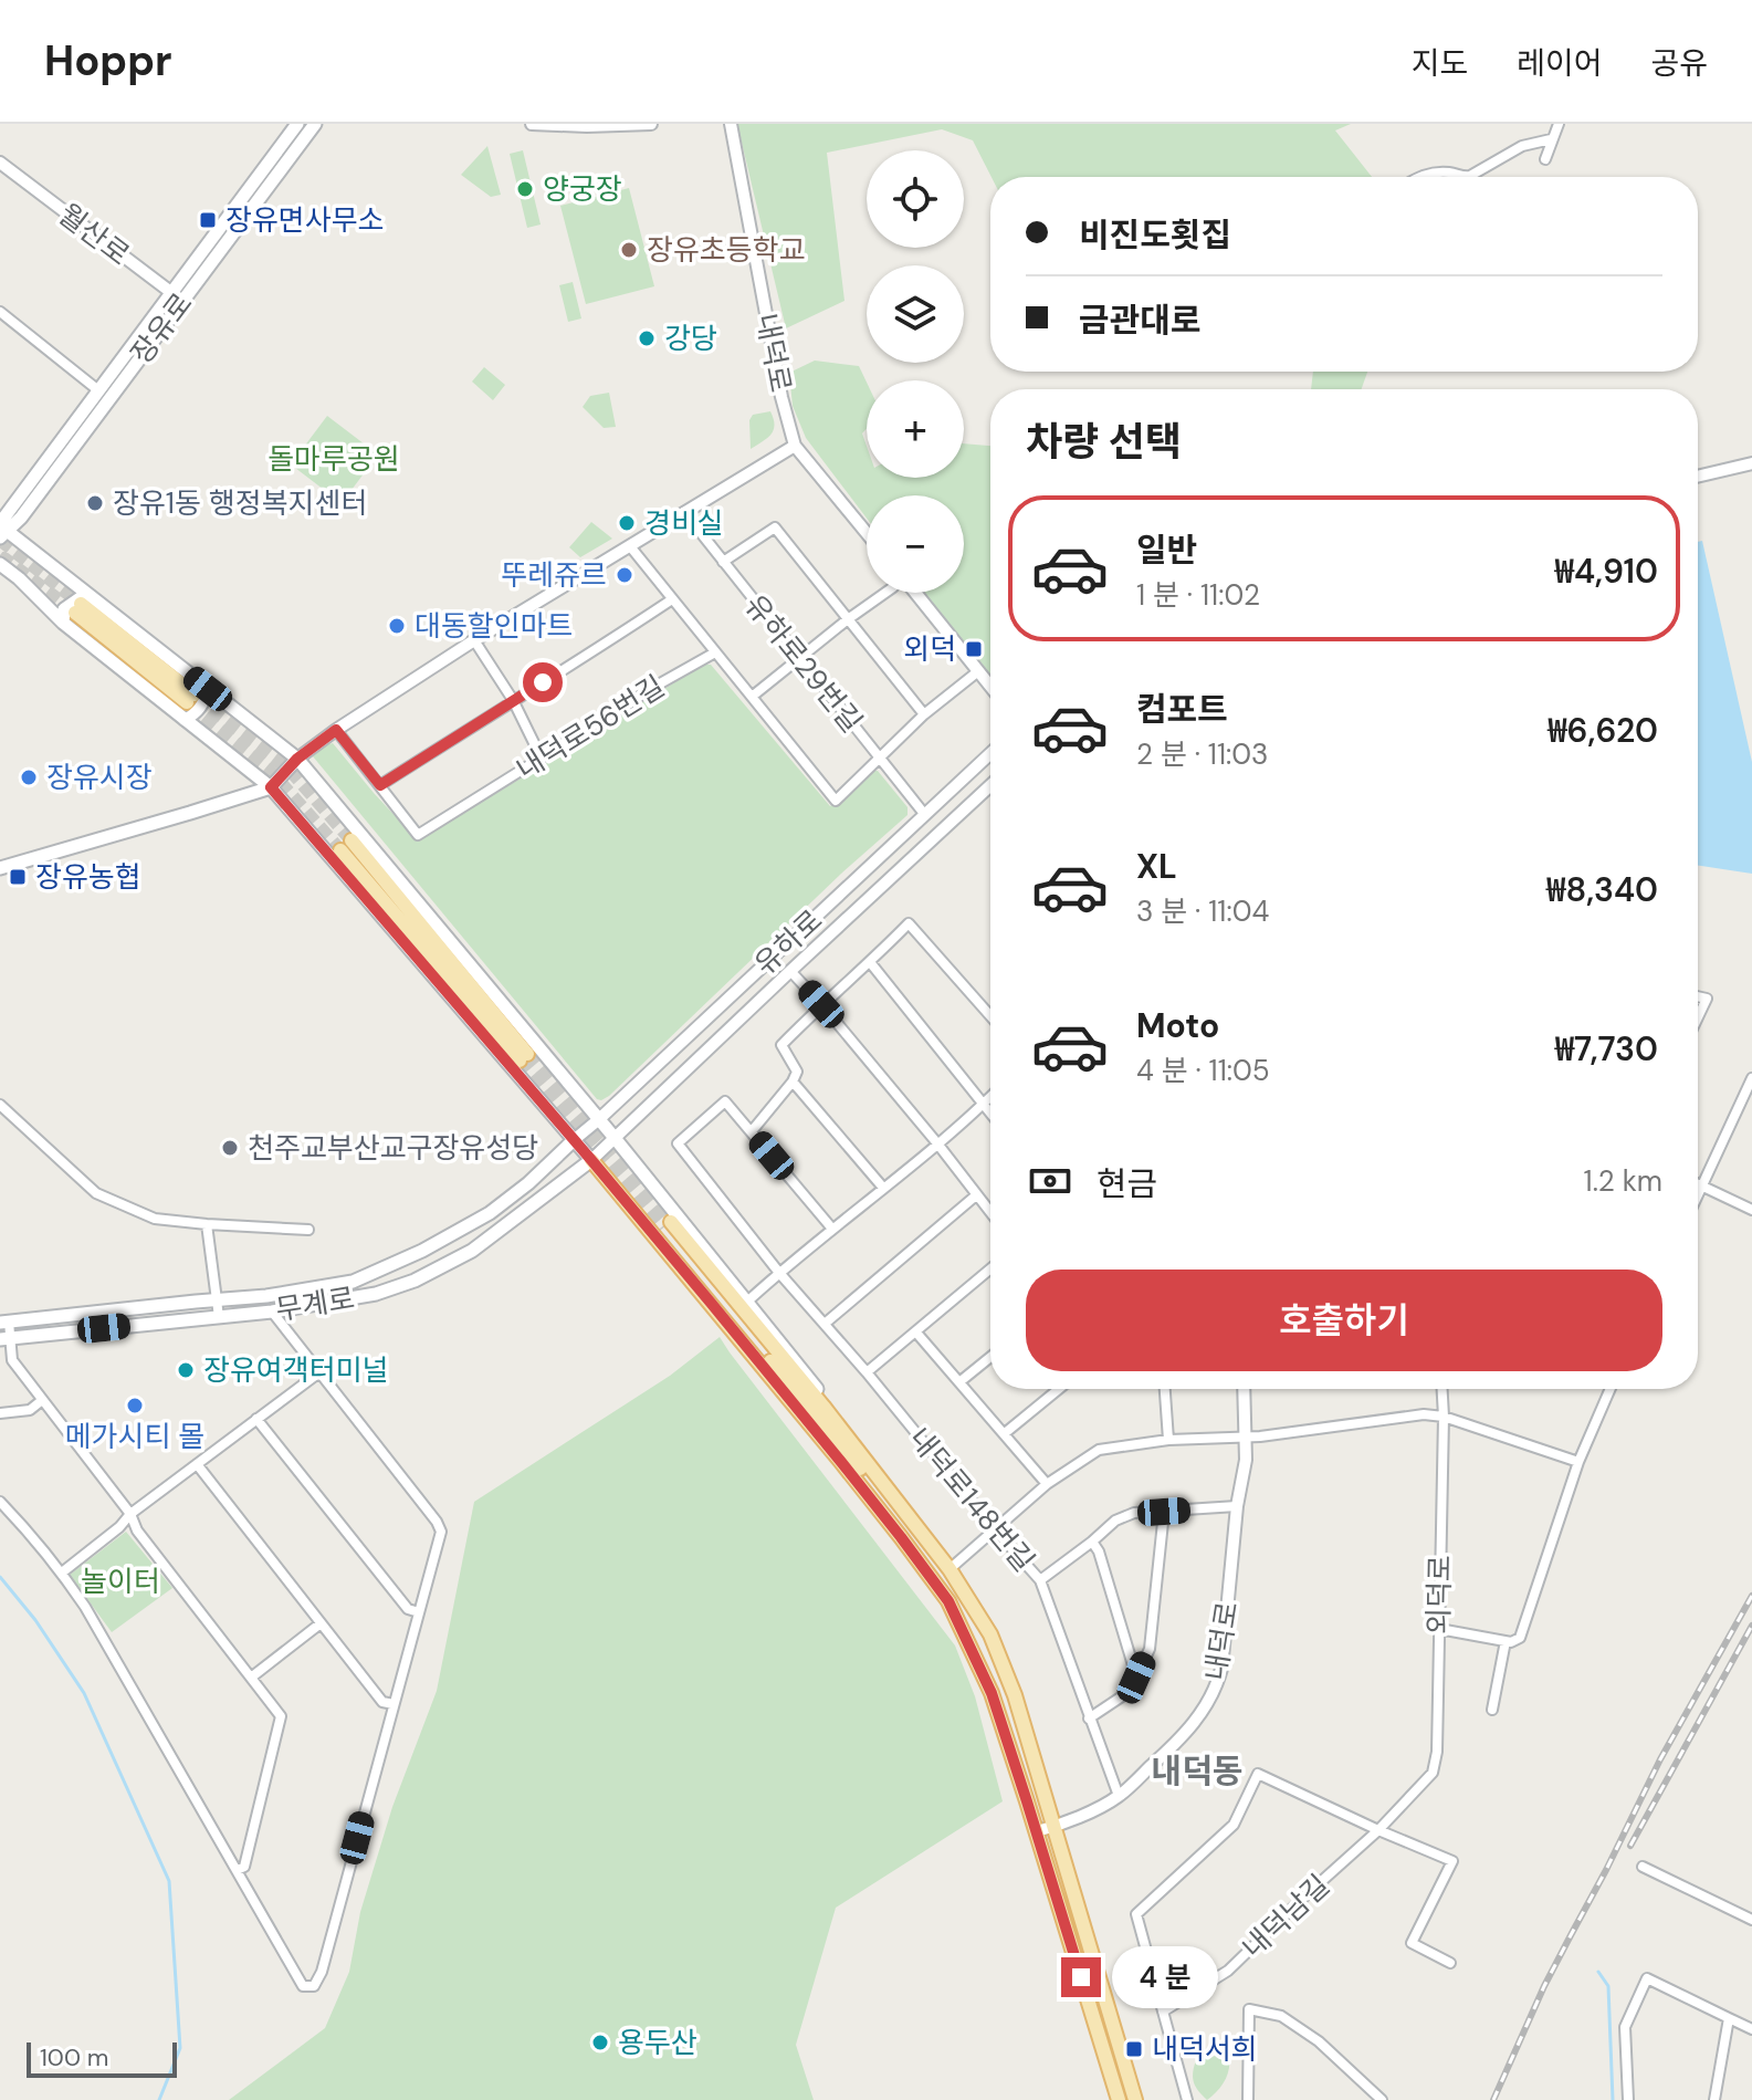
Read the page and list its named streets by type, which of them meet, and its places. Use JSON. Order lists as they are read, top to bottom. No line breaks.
{"streets":{"main road":["장유로","무계로"],"street":["월산로","내덕로","유하로29번길","내덕로56번길","유하로","내덕로148번길","외덕로","내덕남길"]},"crossings":[["월산로","장유로"],["내덕로","내덕로148번길"],["유하로29번길","유하로"],["유하로","무계로"],["외덕로","내덕남길"]],"districts":["내덕동"],"parks":["돌마루공원","놀이터"],"places":{"other":["양궁장","장유초등학교","강당","장유1동 행정복지센터","경비실","뚜레쥬르","대동할인마트","장유시장","천주교부산교구장유성당","장유여객터미널","메가시티 몰","용두산"],"transit":["장유면사무소","외덕","장유농협","내덕서희"]},"scale_bar":"100 m","page":{"header":"Hoppr","nav":["지도","레이어","공유"],"map_buttons":["+","−"],"banner":["비진도횟집","금관대로"],"heading":"차량 선택","list":[{"name":"일반","note":"1 분 · 11:02","value":"₩4,910"},{"name":"컴포트","note":"2 분 · 11:03","value":"₩6,620"},{"name":"XL","note":"3 분 · 11:04","value":"₩8,340"},{"name":"Moto","note":"4 분 · 11:05","value":"₩7,730"}],"pay":["현금","1.2 km"],"buttons":"호출하기","bubble":"4 분","scale":"100 m"}}
